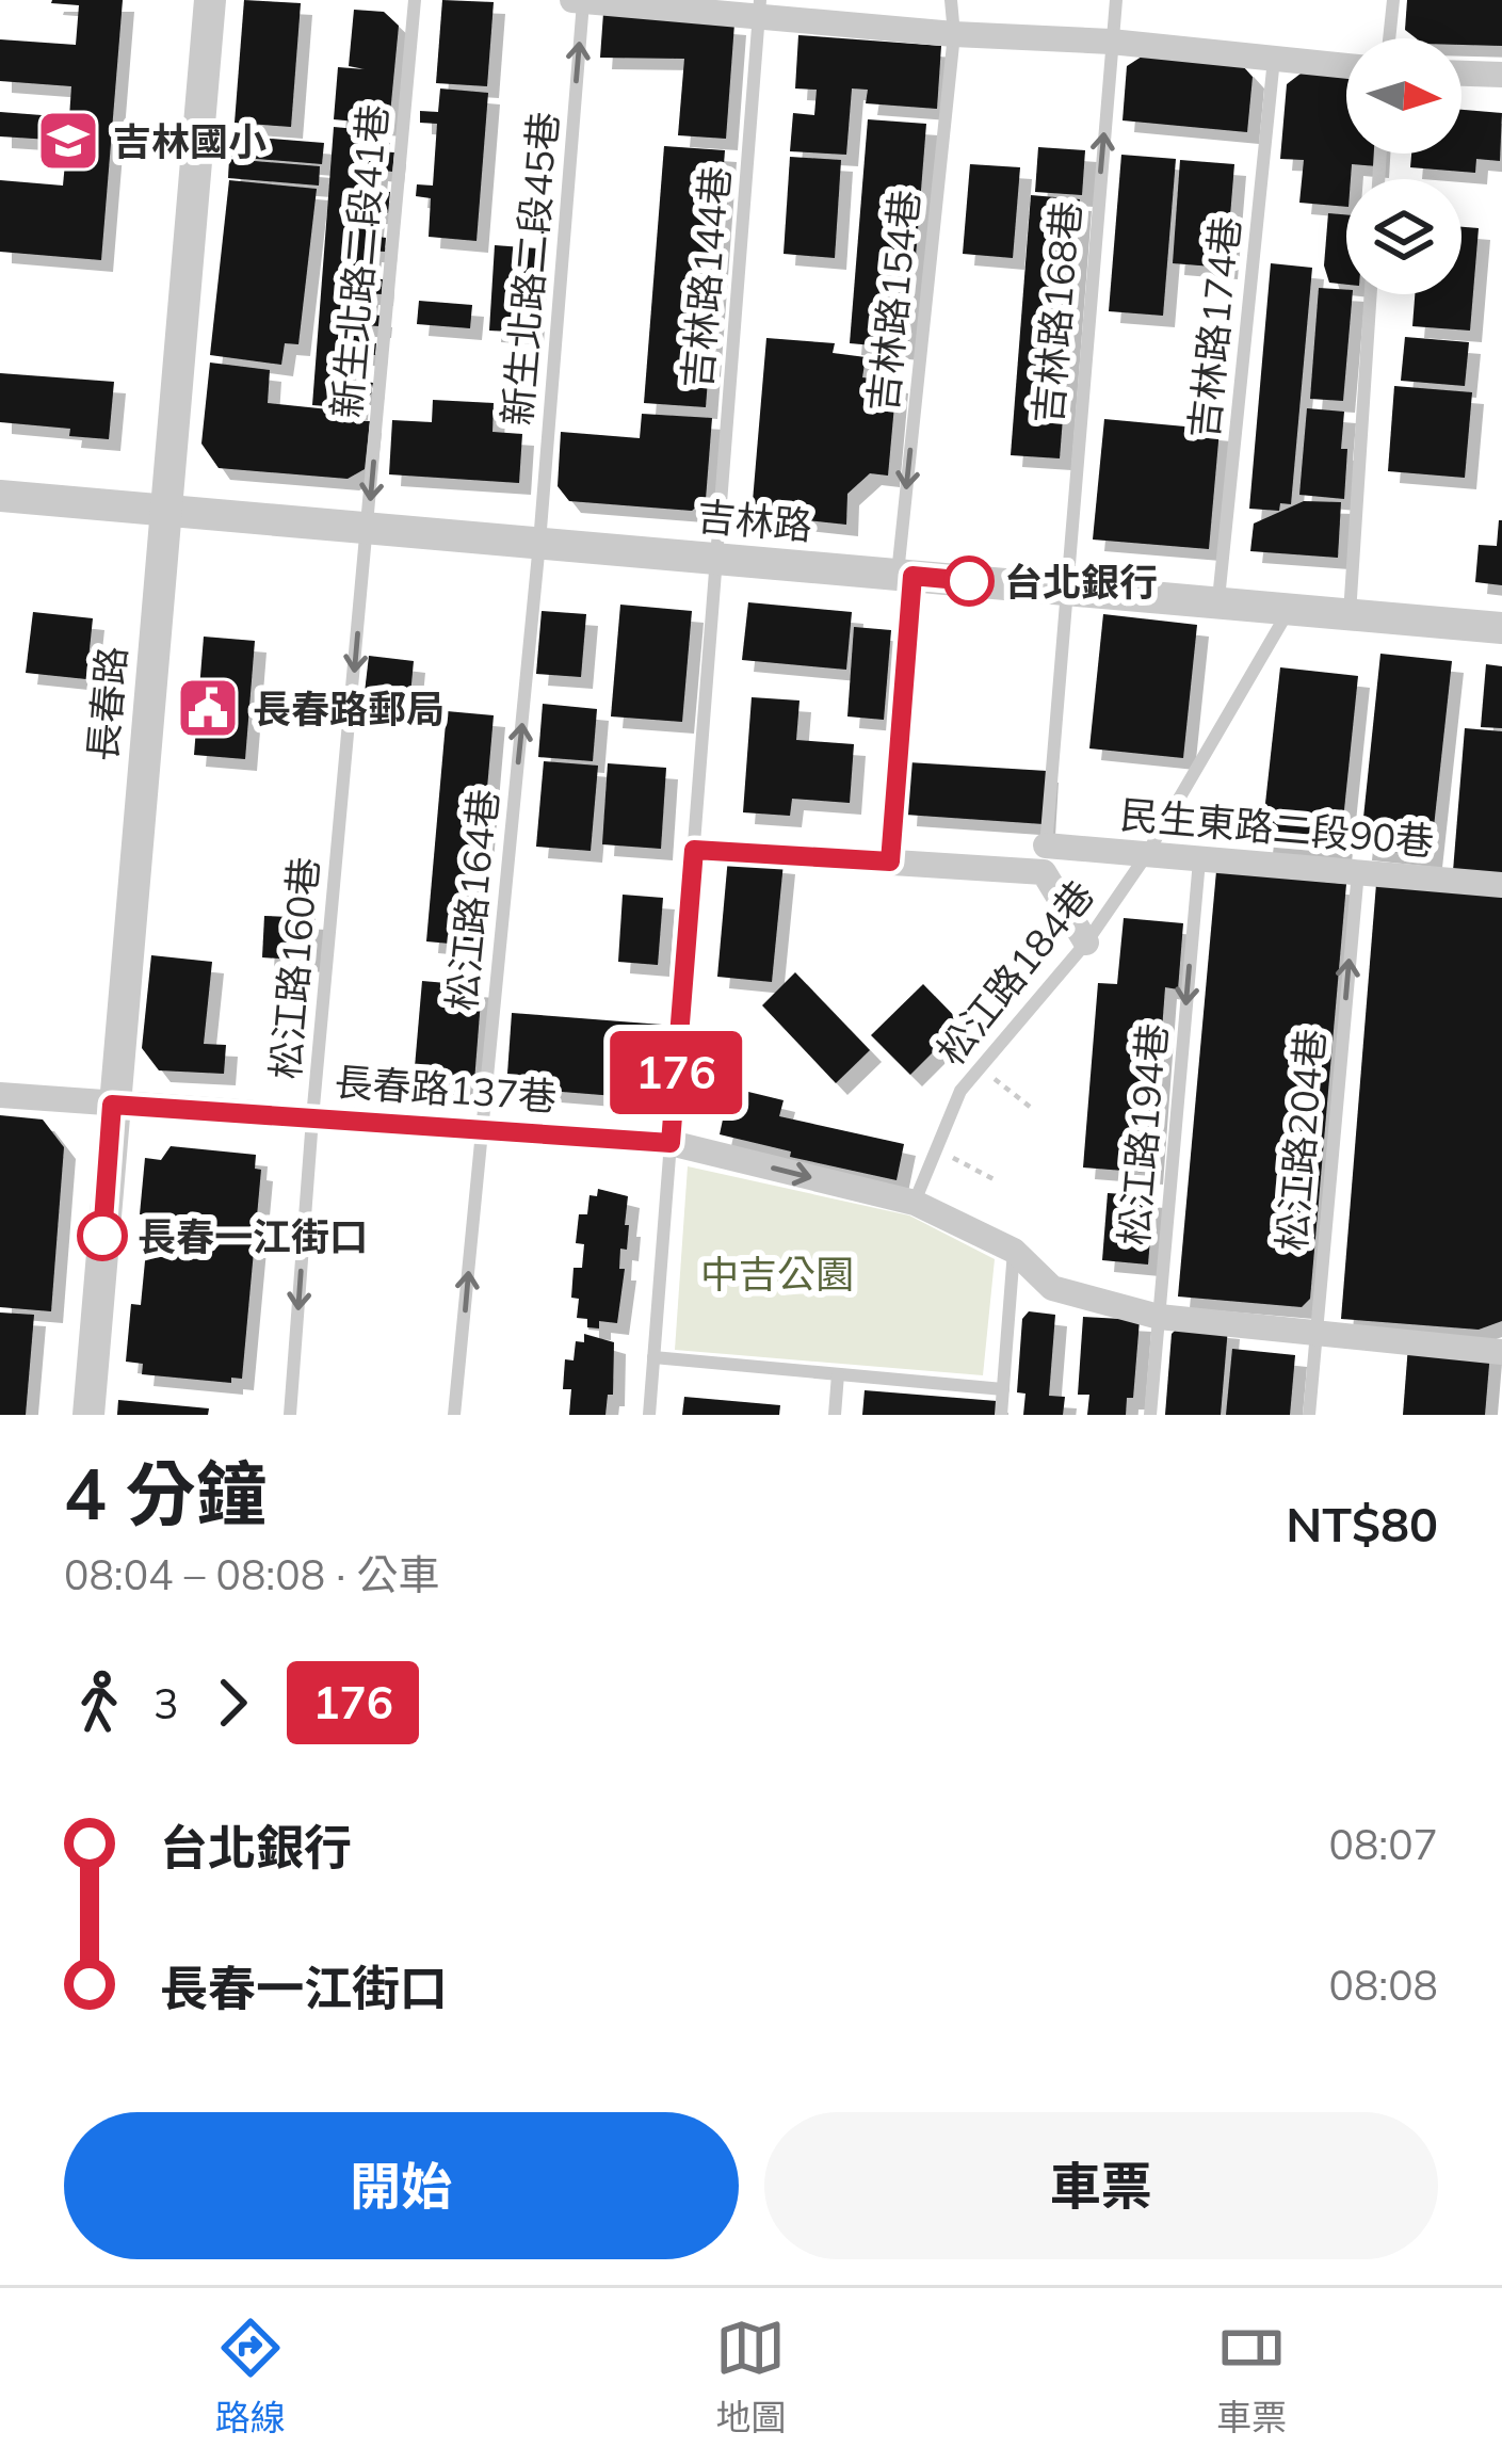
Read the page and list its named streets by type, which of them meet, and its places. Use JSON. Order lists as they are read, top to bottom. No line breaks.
{"streets":{"street":["吉林路","長春路","民生東路二段90巷","長春路137巷"],"lane":["新生北路二段41巷","新生北路二段45巷","吉林路144巷","吉林路154巷","吉林路168巷","吉林路174巷","松江路164巷","松江路160巷","松江路184巷","松江路194巷","松江路204巷"]},"crossings":[["新生北路二段41巷","吉林路"],["新生北路二段41巷","松江路160巷"],["新生北路二段45巷","吉林路"],["新生北路二段45巷","松江路164巷"],["吉林路144巷","吉林路"],["吉林路144巷","民生東路二段90巷"],["吉林路144巷","長春路137巷"],["吉林路154巷","吉林路"],["吉林路168巷","吉林路"],["吉林路168巷","民生東路二段90巷"],["吉林路174巷","吉林路"],["吉林路","長春路"],["吉林路","松江路164巷"],["吉林路","松江路160巷"],["吉林路","松江路184巷"],["長春路","長春路137巷"],["民生東路二段90巷","松江路184巷"],["民生東路二段90巷","松江路194巷"],["民生東路二段90巷","松江路204巷"],["松江路164巷","長春路137巷"],["松江路160巷","長春路137巷"],["松江路184巷","長春路137巷"],["長春路137巷","松江路194巷"],["長春路137巷","松江路204巷"]],"one_way":["新生北路二段41巷","新生北路二段45巷","吉林路154巷","吉林路168巷","松江路164巷","松江路160巷","松江路194巷","松江路204巷"],"parks":["中吉公園"],"places":{"school or university":["吉林國小"],"other":["台北銀行","長春一江街口"],"public building":["長春路郵局"]},"lines":["bus line 176"],"north":"right","page":{"on_map":"176","heading":["4 分鐘","08:04 – 08:08 · 公車","NT$80"],"legs":["3","176"],"list":[{"name":"台北銀行","value":"08:07"},{"name":"長春一江街口","value":"08:08"}],"buttons":["開始","車票"],"tabs":["路線","地圖","車票"]}}
